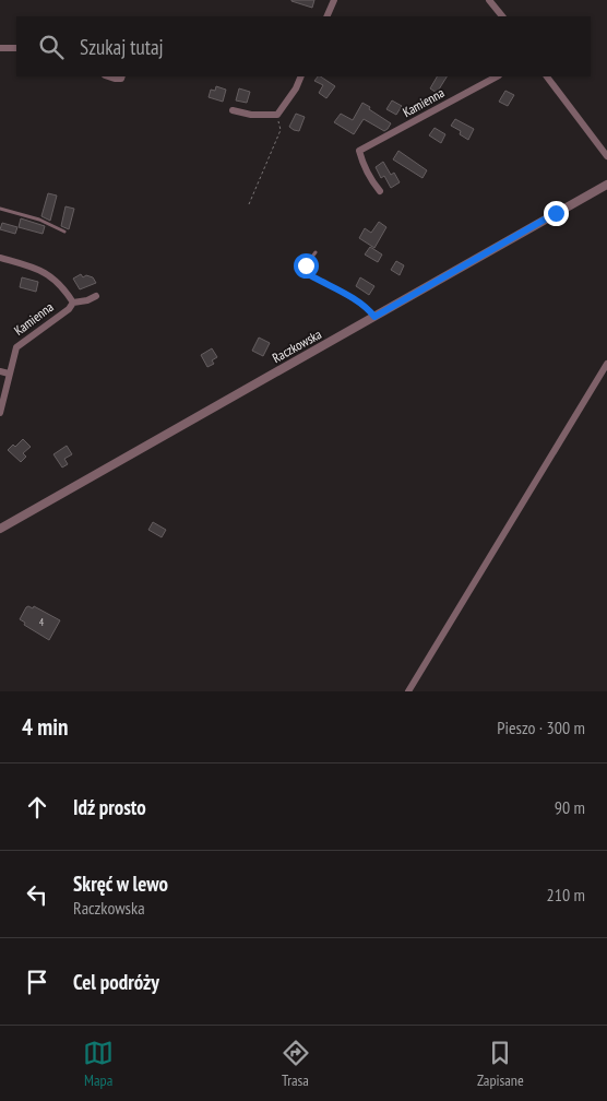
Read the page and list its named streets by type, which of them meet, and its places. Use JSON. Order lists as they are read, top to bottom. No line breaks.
{"streets":{"street":["Kamienna","Raczkowska"]},"house_numbers":["4"],"page":{"search":"Szukaj tutaj","heading":["4 min","Pieszo · 300 m"],"list":[["Idź prosto","90 m"],["Skręć w lewo","Raczkowska","210 m"],"Cel podróży"],"nav":["Mapa","Trasa","Zapisane"]}}
